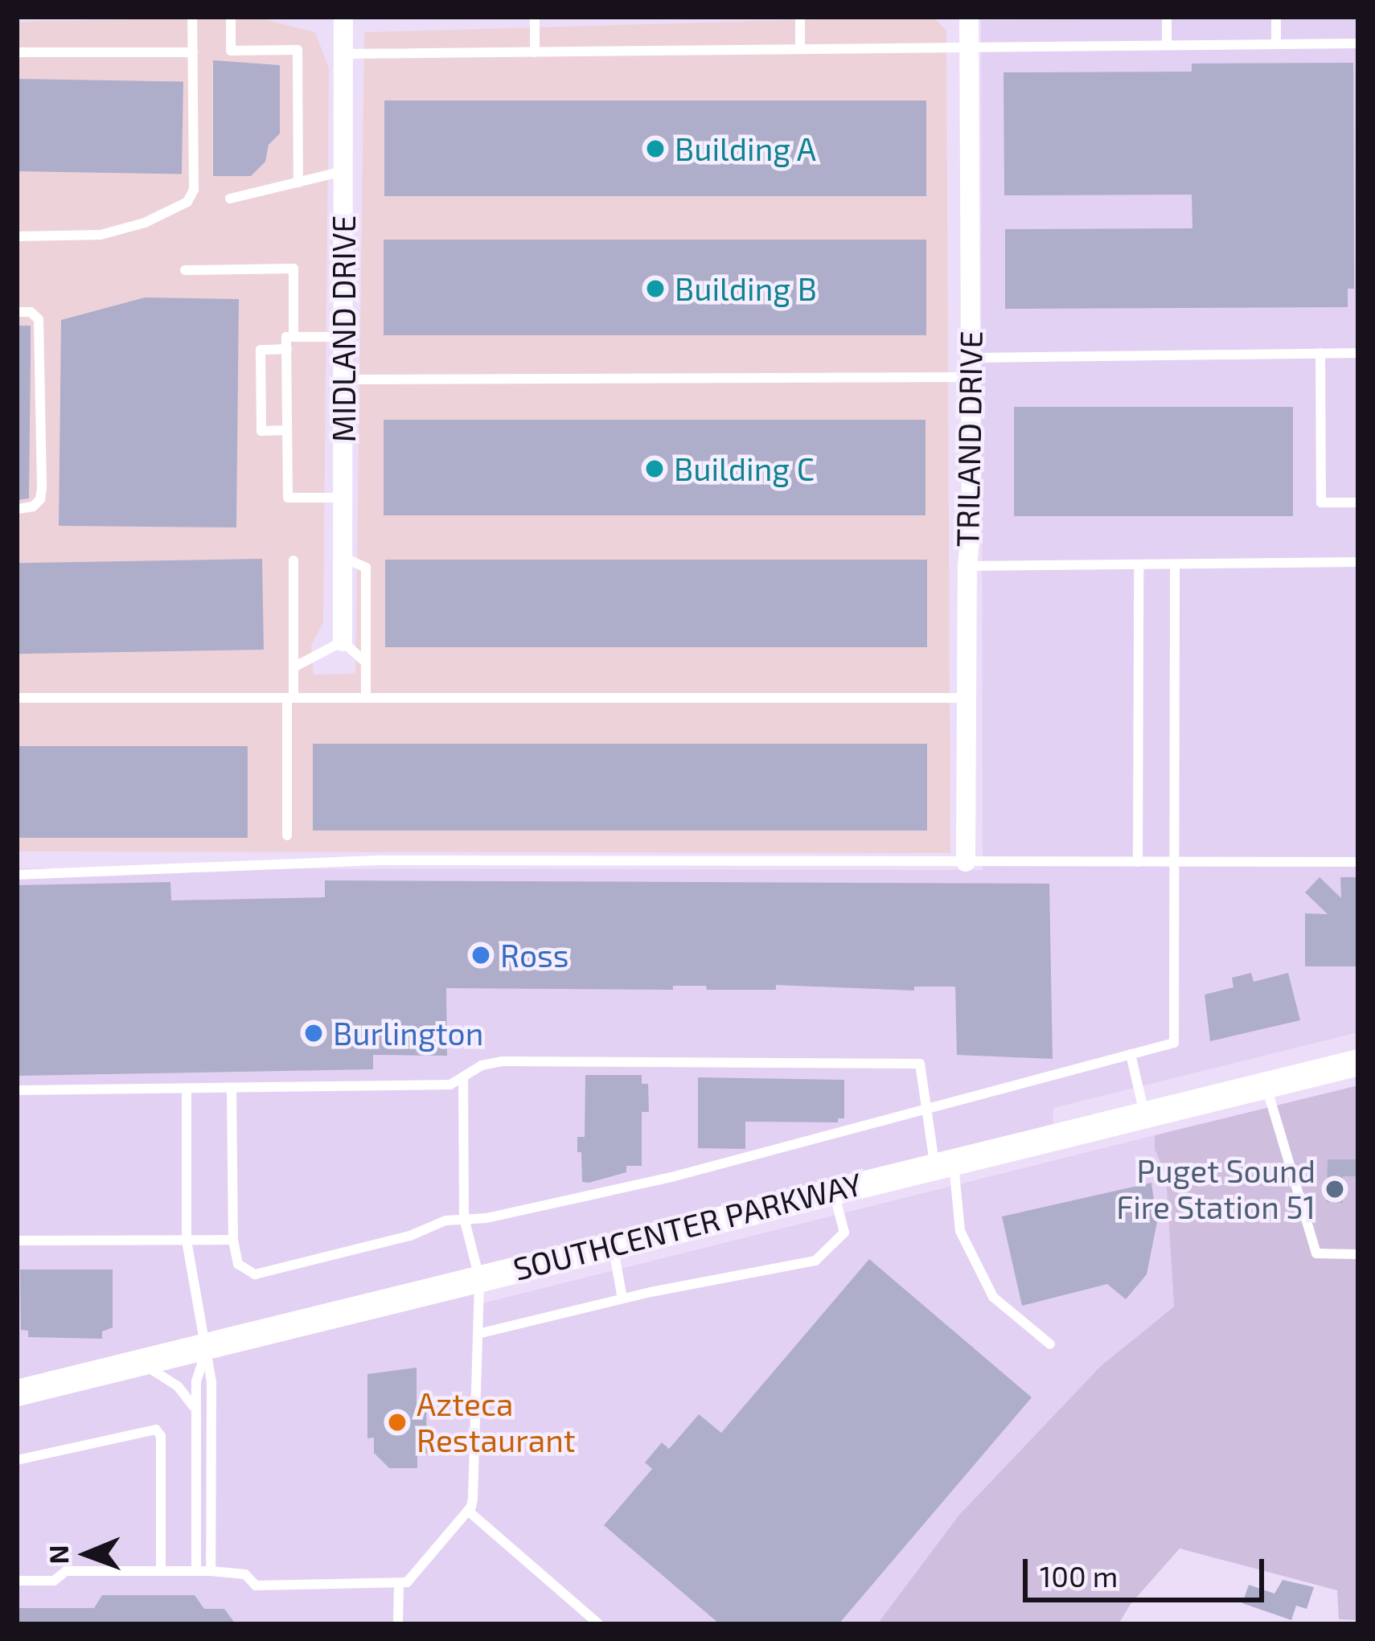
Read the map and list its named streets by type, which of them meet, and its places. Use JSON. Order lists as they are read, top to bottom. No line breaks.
{"streets":{"main road":["SOUTHCENTER PARKWAY"],"street":["MIDLAND DRIVE","TRILAND DRIVE"]},"places":["Building A","Building B","Building C","Ross","Burlington","Puget Sound Fire Station 51","Azteca Restaurant"],"scale_bar":"100 m","north":"left"}
